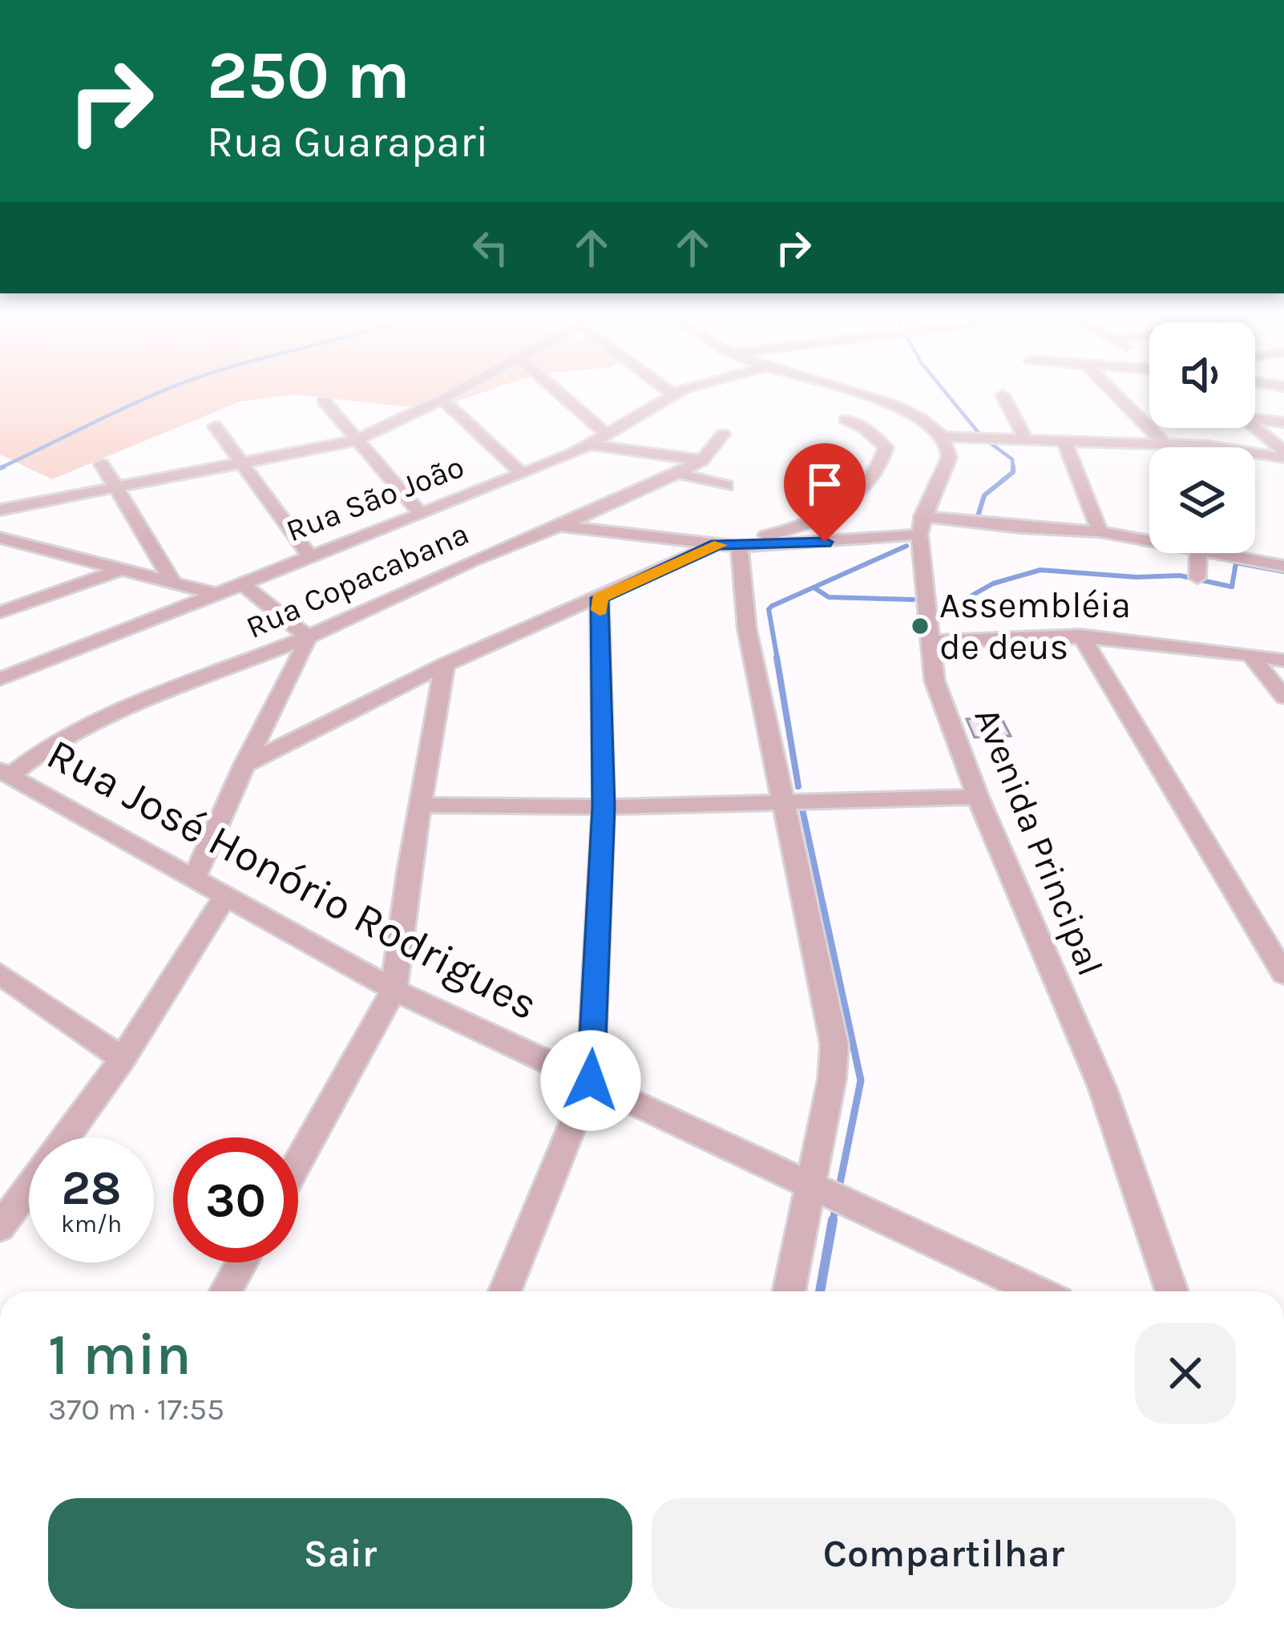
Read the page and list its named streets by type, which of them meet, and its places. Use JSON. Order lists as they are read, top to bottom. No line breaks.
{"streets":{"street":["Rua São João","Rua Copacabana","Avenida Principal","Rua José Honório Rodrigues"]},"crossings":[["Rua Copacabana","Rua José Honório Rodrigues"]],"places":["Assembléia de deus"],"page":{"turn":["250 m","Rua Guarapari"],"speed":"28 km/h","limit":"30","heading":["1 min","370 m · 17:55"],"buttons":["Sair","Compartilhar"]}}
